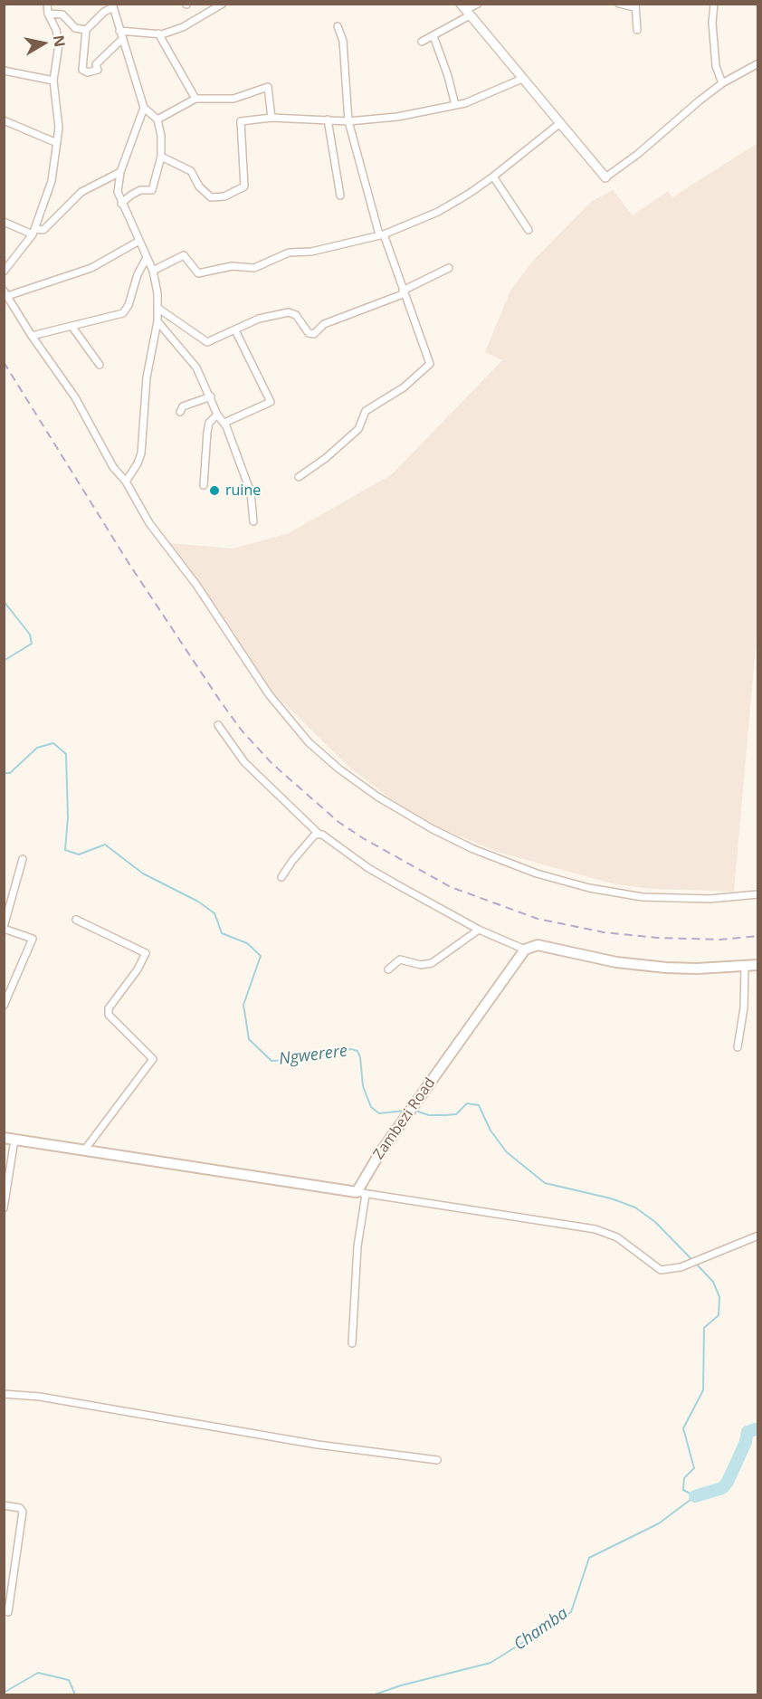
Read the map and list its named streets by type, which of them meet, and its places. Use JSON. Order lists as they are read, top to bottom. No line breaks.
{"streets":{"main road":["Zambezi Road"]},"water":["Ngwerere","Chamba"],"places":["ruine"],"north":"right"}
